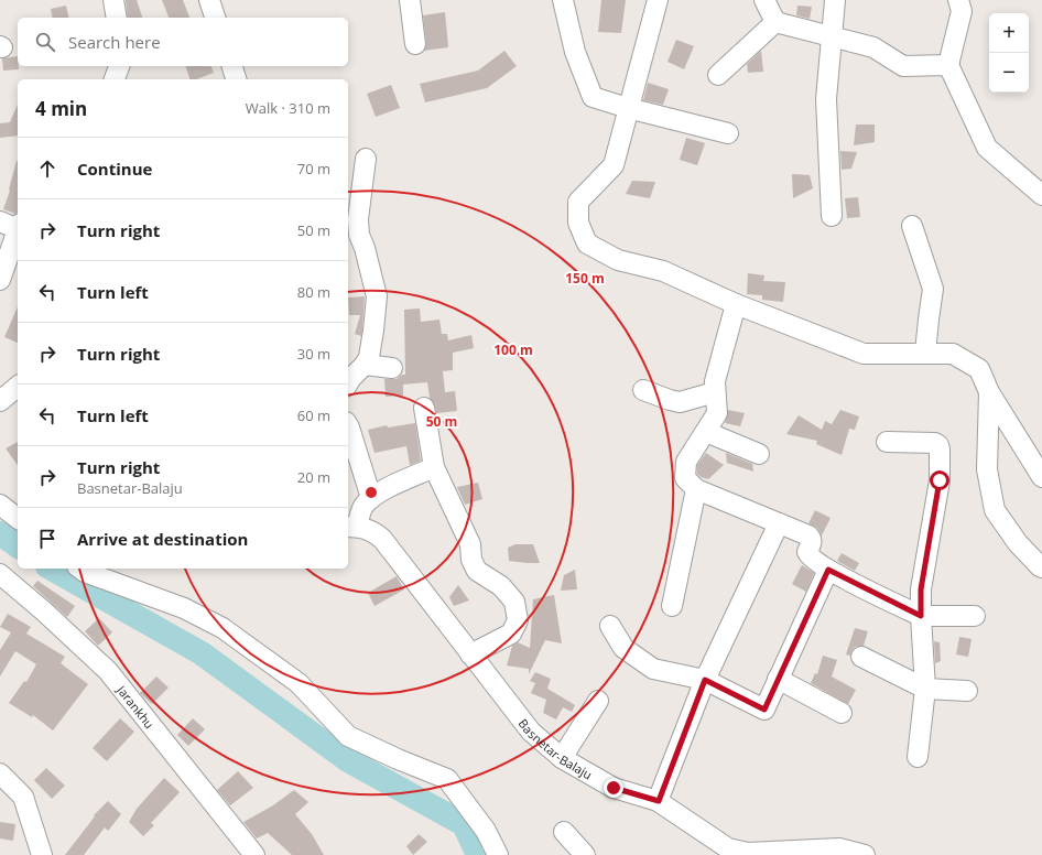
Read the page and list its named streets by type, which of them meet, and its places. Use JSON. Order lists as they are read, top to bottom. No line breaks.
{"streets":{"street":["Jarankhu","Basnetar-Balaju"]},"page":{"map_buttons":["+","−"],"search":"Search here","heading":["4 min","Walk · 310 m"],"list":[["Continue","70 m"],["Turn right","50 m"],["Turn left","80 m"],["Turn right","30 m"],["Turn left","60 m"],["Turn right","Basnetar-Balaju","20 m"],"Arrive at destination"]},"rings":["150 m","100 m","50 m"]}
